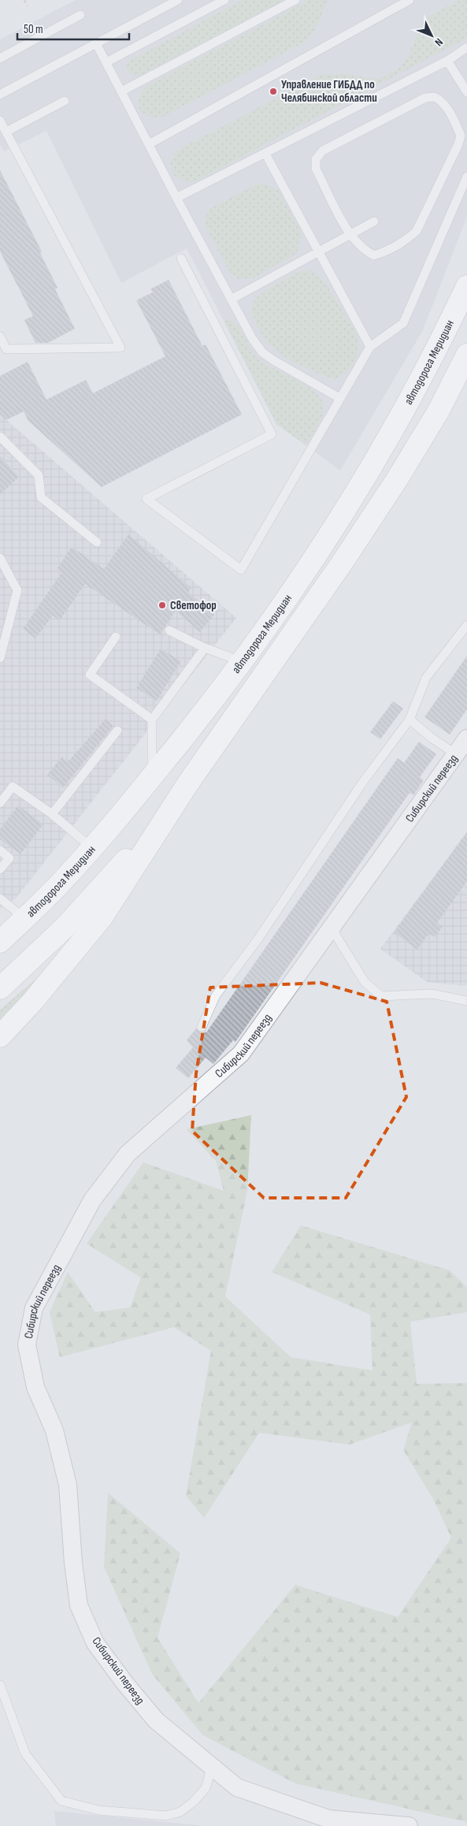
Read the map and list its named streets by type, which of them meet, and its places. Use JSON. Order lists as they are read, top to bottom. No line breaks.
{"streets":{"main road":["автодорога Меридиан"],"street":["Сибирский переезд"]},"places":["Управление ГИБДД по Челябинской области","Светофор"],"scale_bar":"50 m","north":"bottom right"}
